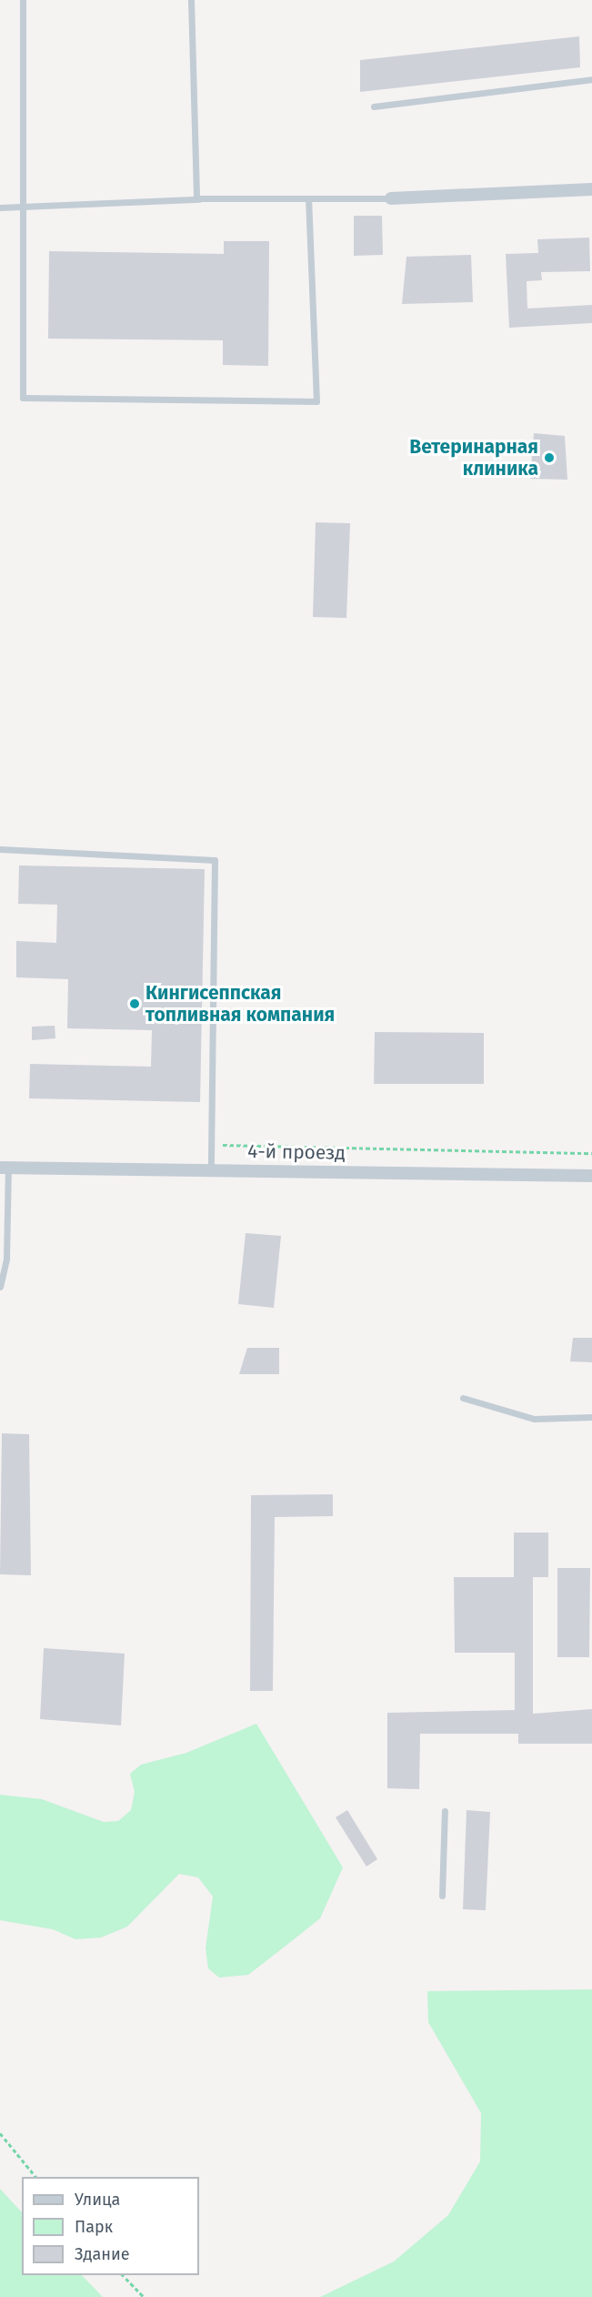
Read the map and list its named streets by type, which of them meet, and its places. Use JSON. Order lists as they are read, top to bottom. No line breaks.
{"streets":{"street":["4-й проезд"]},"places":["Ветеринарная клиника","Кингисеппская топливная компания"],"legend":["Улица","Парк","Здание"]}
